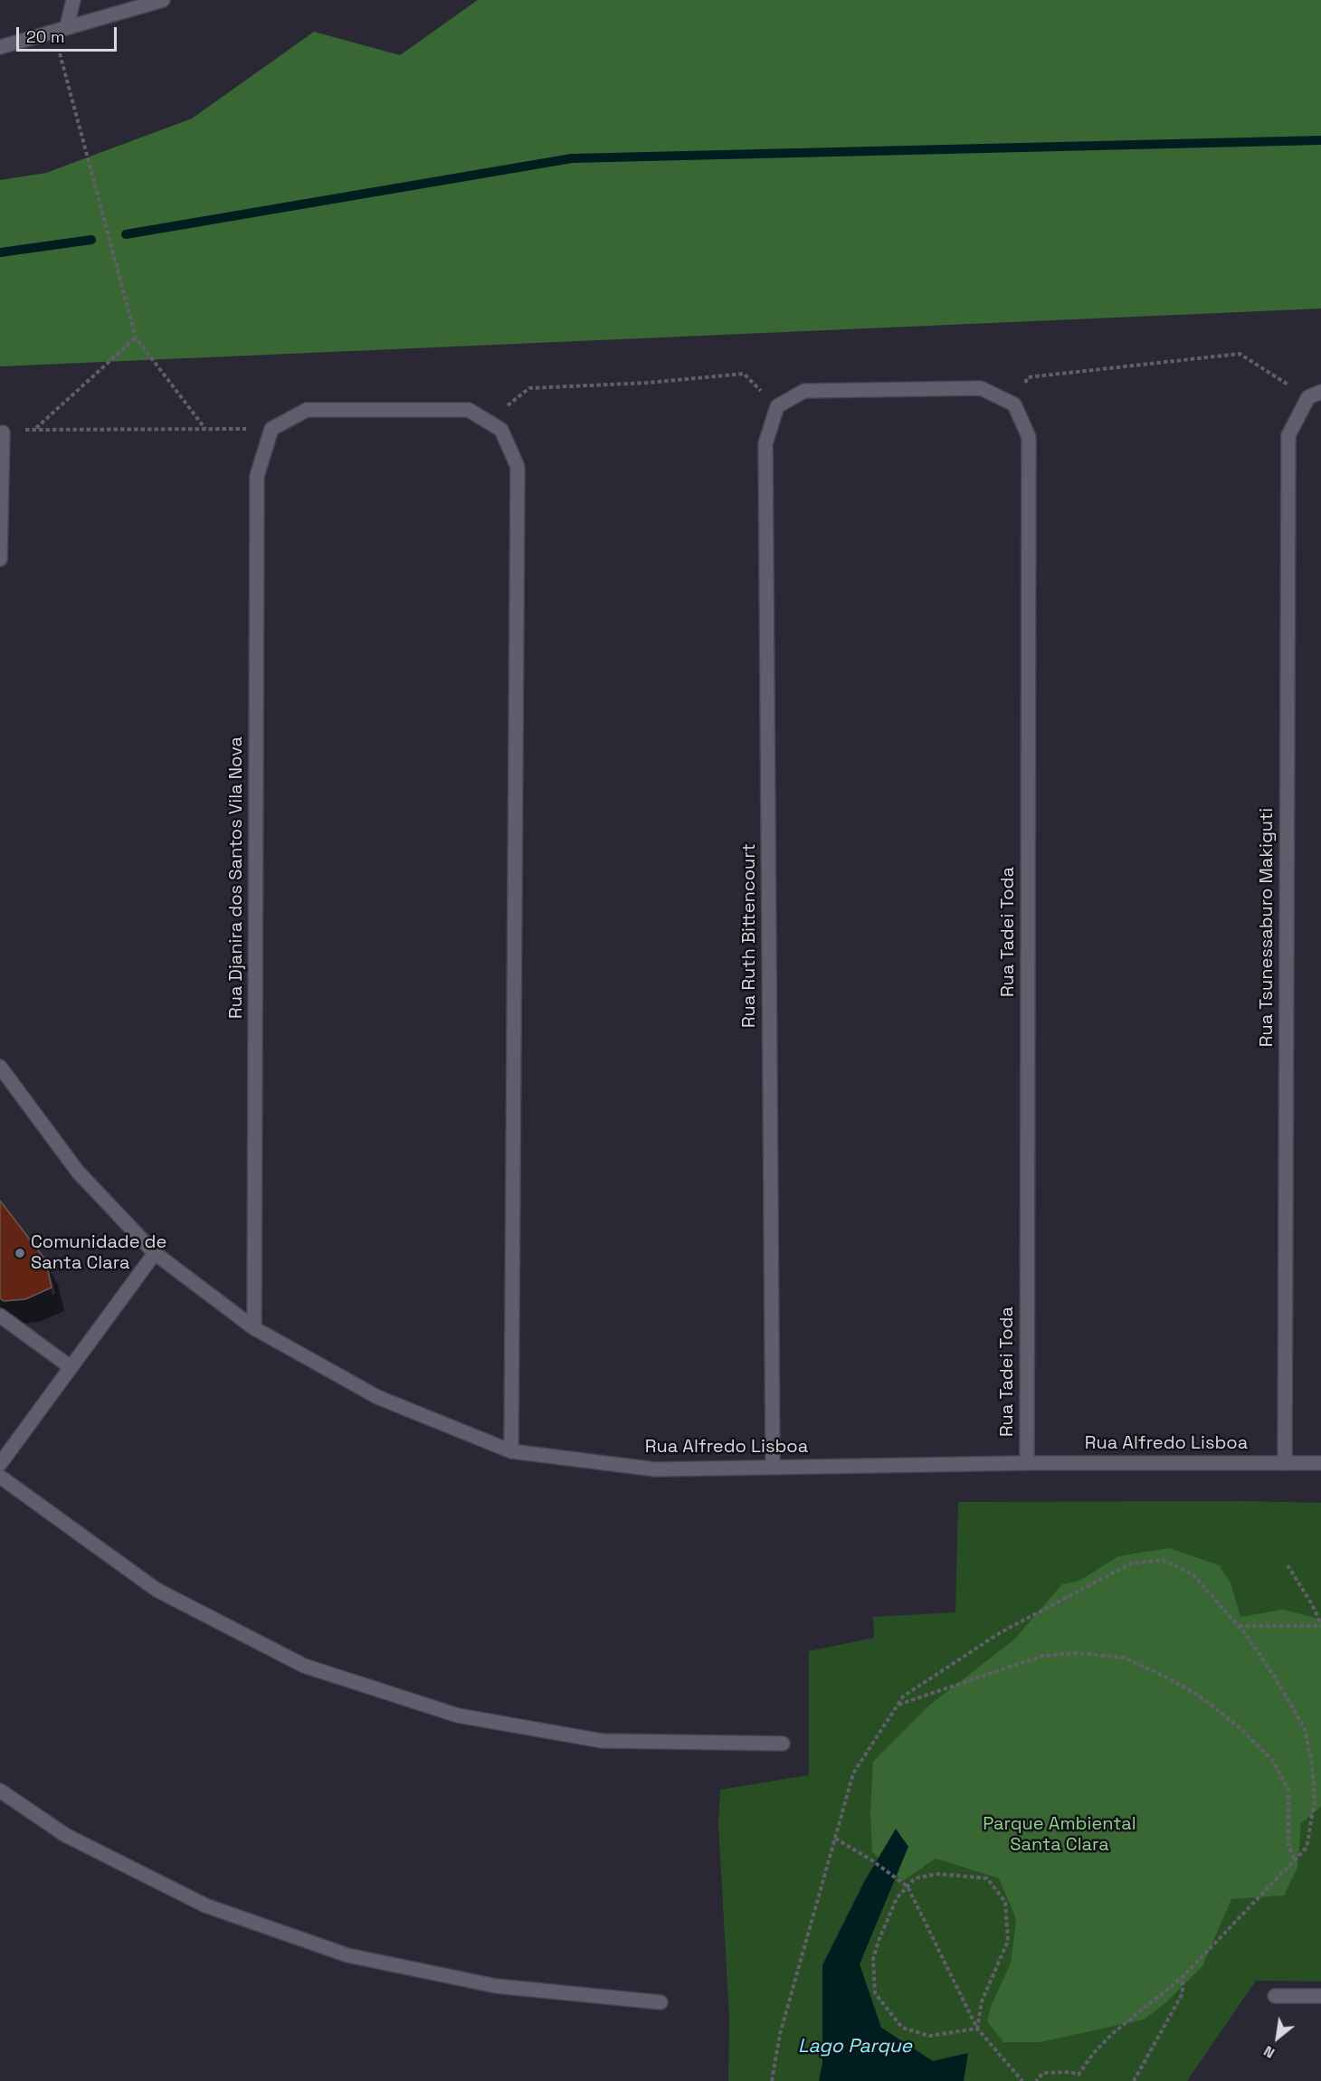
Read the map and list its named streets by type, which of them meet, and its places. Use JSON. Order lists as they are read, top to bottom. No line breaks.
{"streets":{"street":["Rua Djanira dos Santos Vila Nova","Rua Tsunessaburo Makiguti","Rua Tadei Toda","Rua Ruth Bittencourt","Rua Alfredo Lisboa"]},"crossings":[["Rua Djanira dos Santos Vila Nova","Rua Alfredo Lisboa"],["Rua Tsunessaburo Makiguti","Rua Alfredo Lisboa"],["Rua Tadei Toda","Rua Alfredo Lisboa"],["Rua Ruth Bittencourt","Rua Alfredo Lisboa"]],"water":["Lago Parque"],"parks":["Parque Ambiental Santa Clara"],"places":["Comunidade de Santa Clara"],"scale_bar":"20 m","north":"bottom left"}
